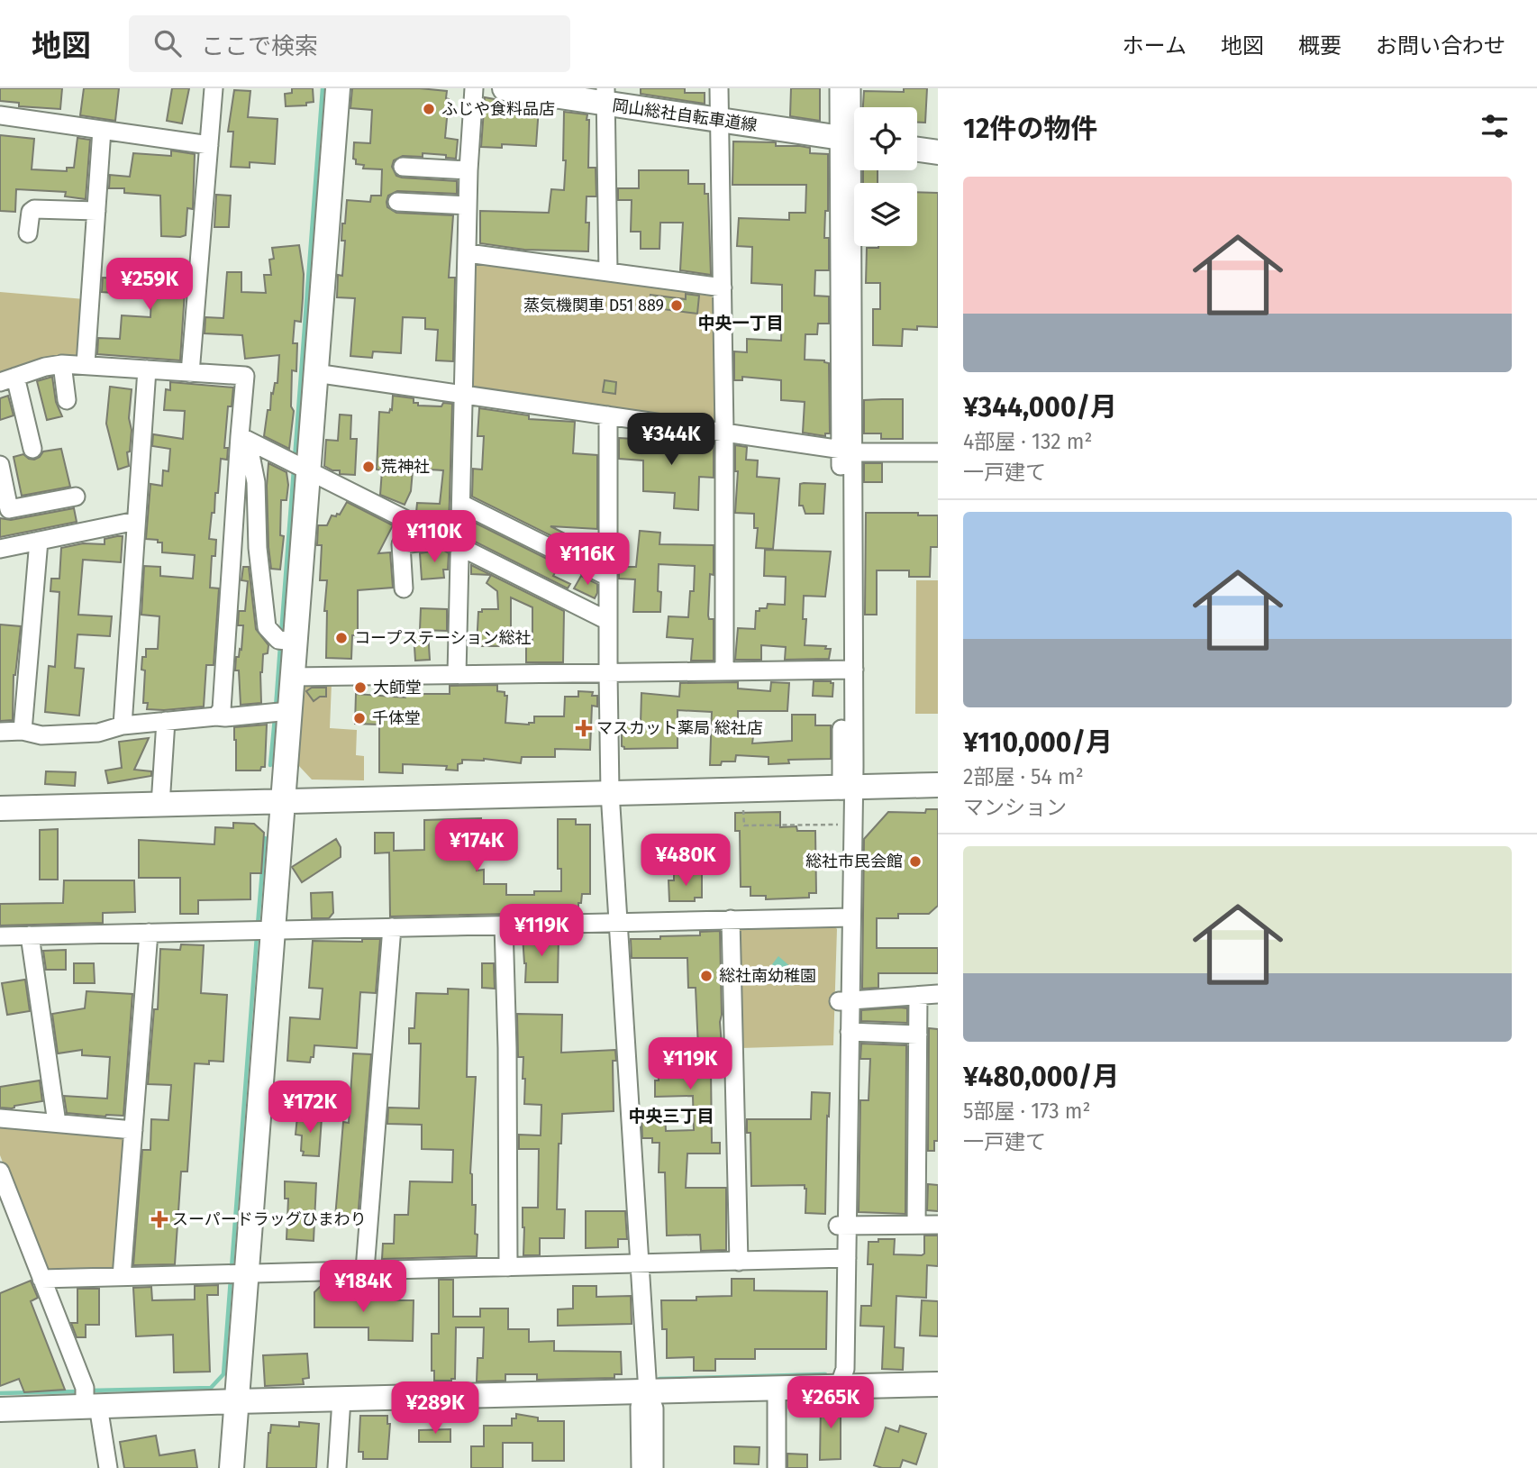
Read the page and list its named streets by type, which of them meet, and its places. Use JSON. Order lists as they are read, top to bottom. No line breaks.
{"streets":{"street":["岡山総社自転車道線"]},"districts":["中央一丁目","中央三丁目"],"places":{"other":["ふじや食料品店","蒸気機関車 D51 889","荒神社","コープステーション総社","大師堂","千体堂","総社市民会館","総社南幼稚園"],"health":["マスカット薬局 総社店","スーパードラッグひまわり"]},"page":{"header":"地図","search":"ここで検索","nav":["ホーム","地図","概要","お問い合わせ"],"heading":"12件の物件","list":[{"name":"¥344,000/月","note":"4部屋 · 132 m² · 一戸建て"},{"name":"¥110,000/月","note":"2部屋 · 54 m² · マンション"},{"name":"¥480,000/月","note":"5部屋 · 173 m² · 一戸建て"}],"price":["¥259K","¥344K","¥110K","¥116K","¥174K","¥480K","¥119K","¥119K","¥172K","¥184K","¥265K","¥289K"]}}
